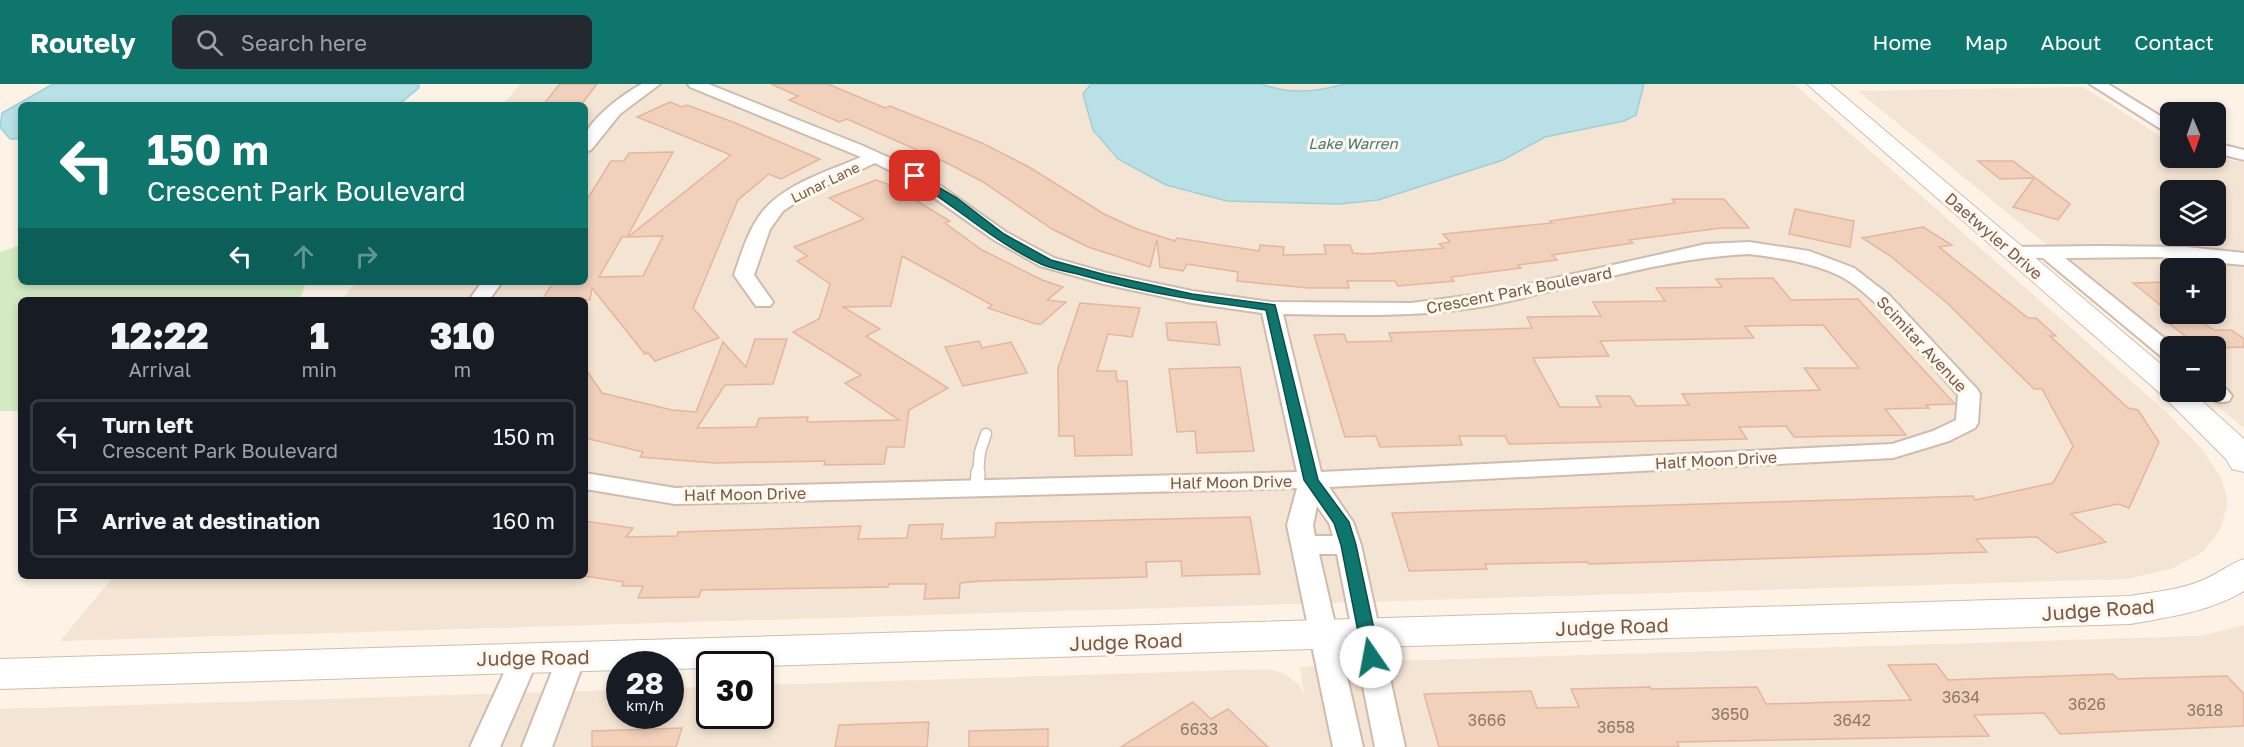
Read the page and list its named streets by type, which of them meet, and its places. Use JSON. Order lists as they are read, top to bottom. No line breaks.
{"streets":{"street":["Lunar Lane","Daetwyler Drive","Crescent Park Boulevard","Scimitar Avenue","Half Moon Drive","Judge Road"]},"crossings":[["Lunar Lane","Crescent Park Boulevard"],["Crescent Park Boulevard","Scimitar Avenue"],["Scimitar Avenue","Half Moon Drive"]],"water":["Lake Warren"],"house_numbers":["3634","3626","3618","3650","3666","3642","3658","6633"],"north":"bottom","page":{"header":"Routely","search":"Search here","nav":["Home","Map","About","Contact"],"map_buttons":["+","−"],"turn":["150 m","Crescent Park Boulevard"],"eta":["12:22","Arrival","1","min","310","m"],"list":[{"name":"Turn left","note":"Crescent Park Boulevard","value":"150 m"},{"name":"Arrive at destination","value":"160 m"}],"speed":"28 km/h","limit":"30"}}
